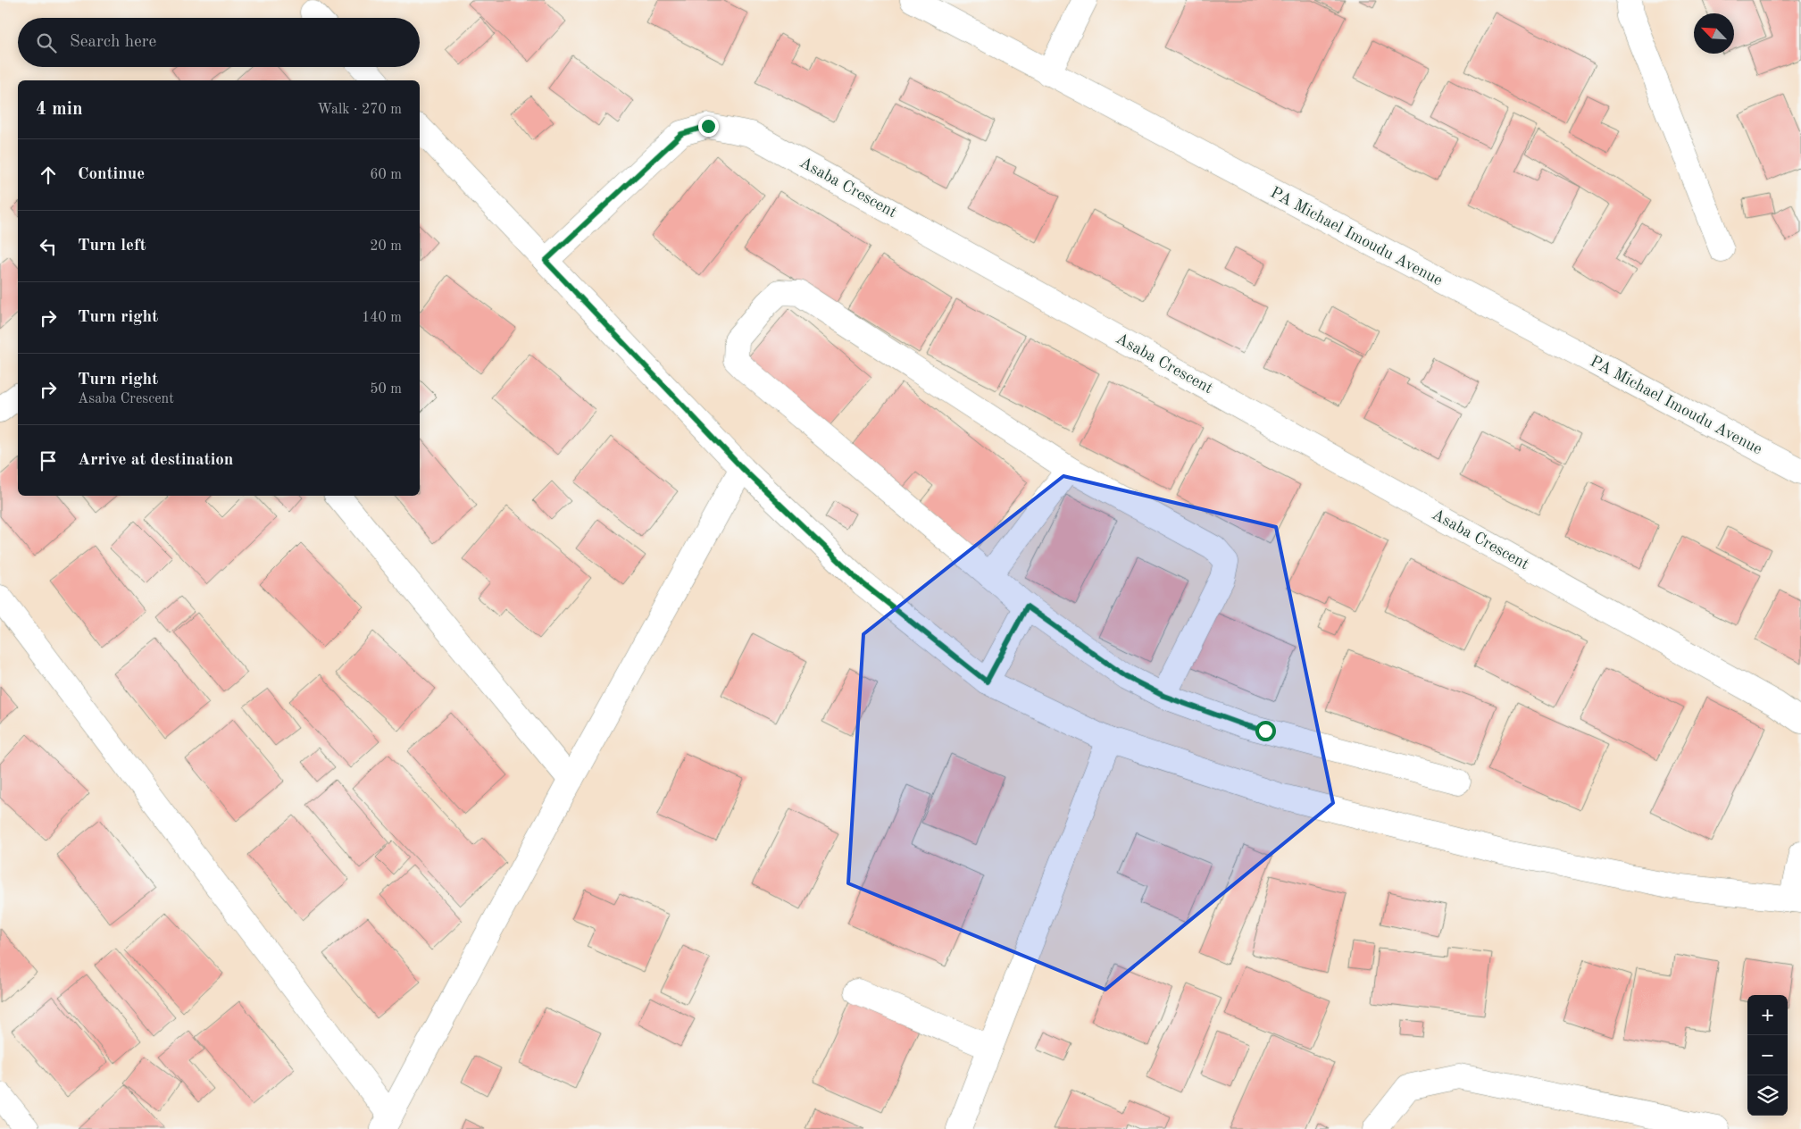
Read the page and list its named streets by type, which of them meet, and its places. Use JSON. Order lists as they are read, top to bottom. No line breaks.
{"streets":{"street":["Asaba Crescent","PA Michael Imoudu Avenue"]},"north":"top left","page":{"search":"Search here","heading":["4 min","Walk · 270 m"],"list":[["Continue","60 m"],["Turn left","20 m"],["Turn right","140 m"],["Turn right","Asaba Crescent","50 m"],"Arrive at destination"],"map_buttons":["+","−"]}}
